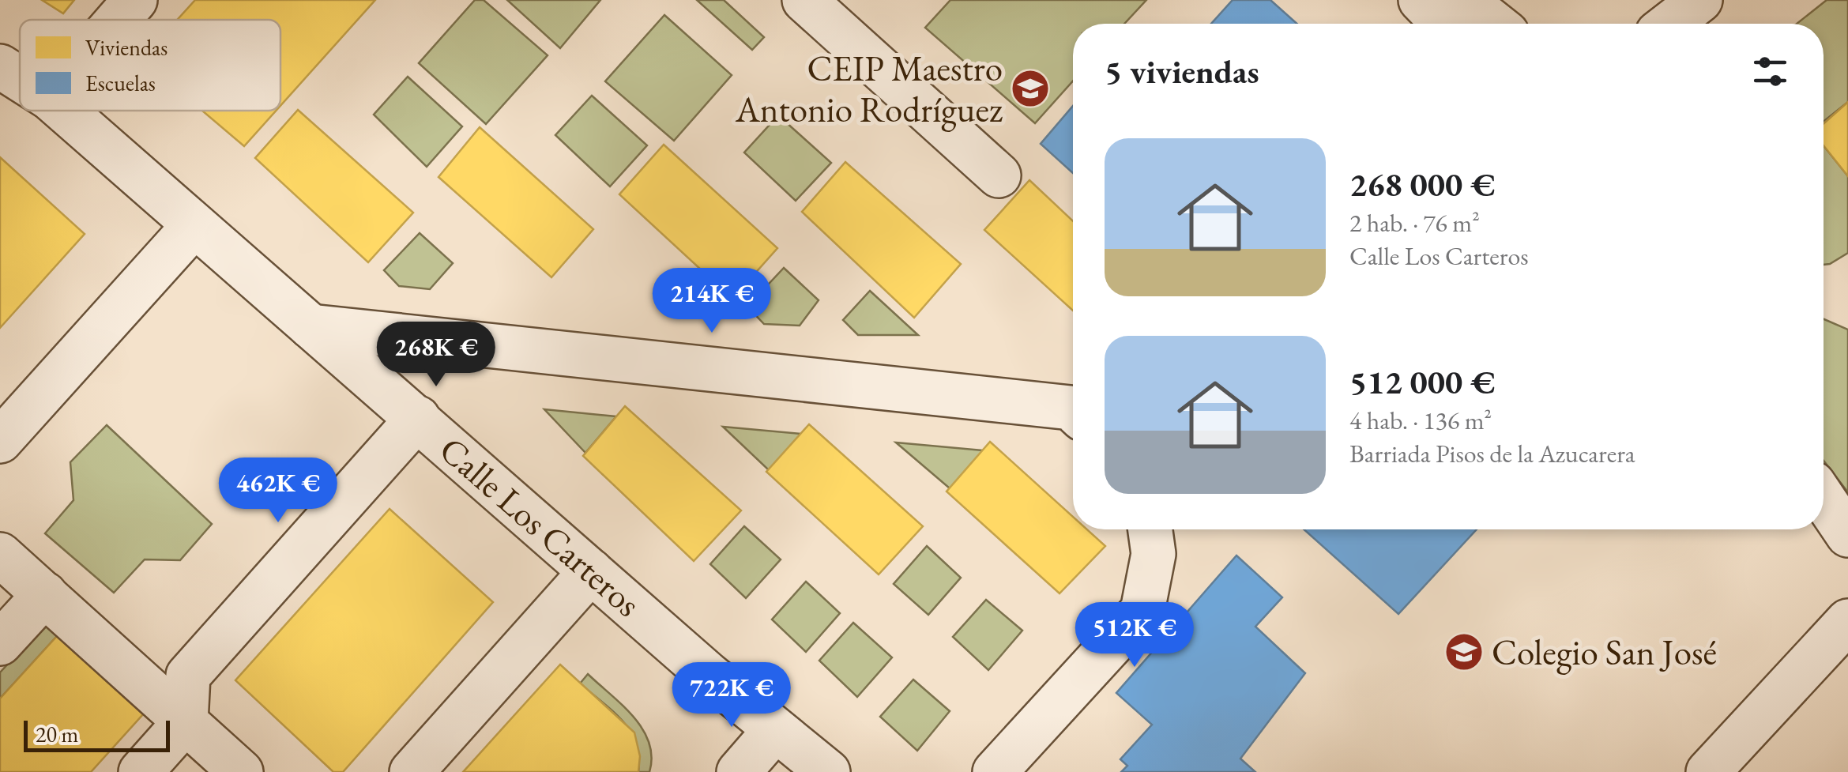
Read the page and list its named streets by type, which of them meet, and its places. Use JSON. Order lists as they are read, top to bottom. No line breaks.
{"streets":{"street":["Calle Los Carteros"]},"places":{"school or university":["CEIP Maestro Antonio Rodríguez","Colegio San José"]},"legend":["Viviendas","Escuelas"],"scale_bar":"20 m","page":{"heading":"5 viviendas","list":[{"name":"268 000 €","note":"2 hab. · 76 m² · Calle Los Carteros"},{"name":"512 000 €","note":"4 hab. · 136 m² · Barriada Pisos de la Azucarera"}],"price":["214K €","268K €","462K €","512K €","722K €"],"scale":"20 m"}}
